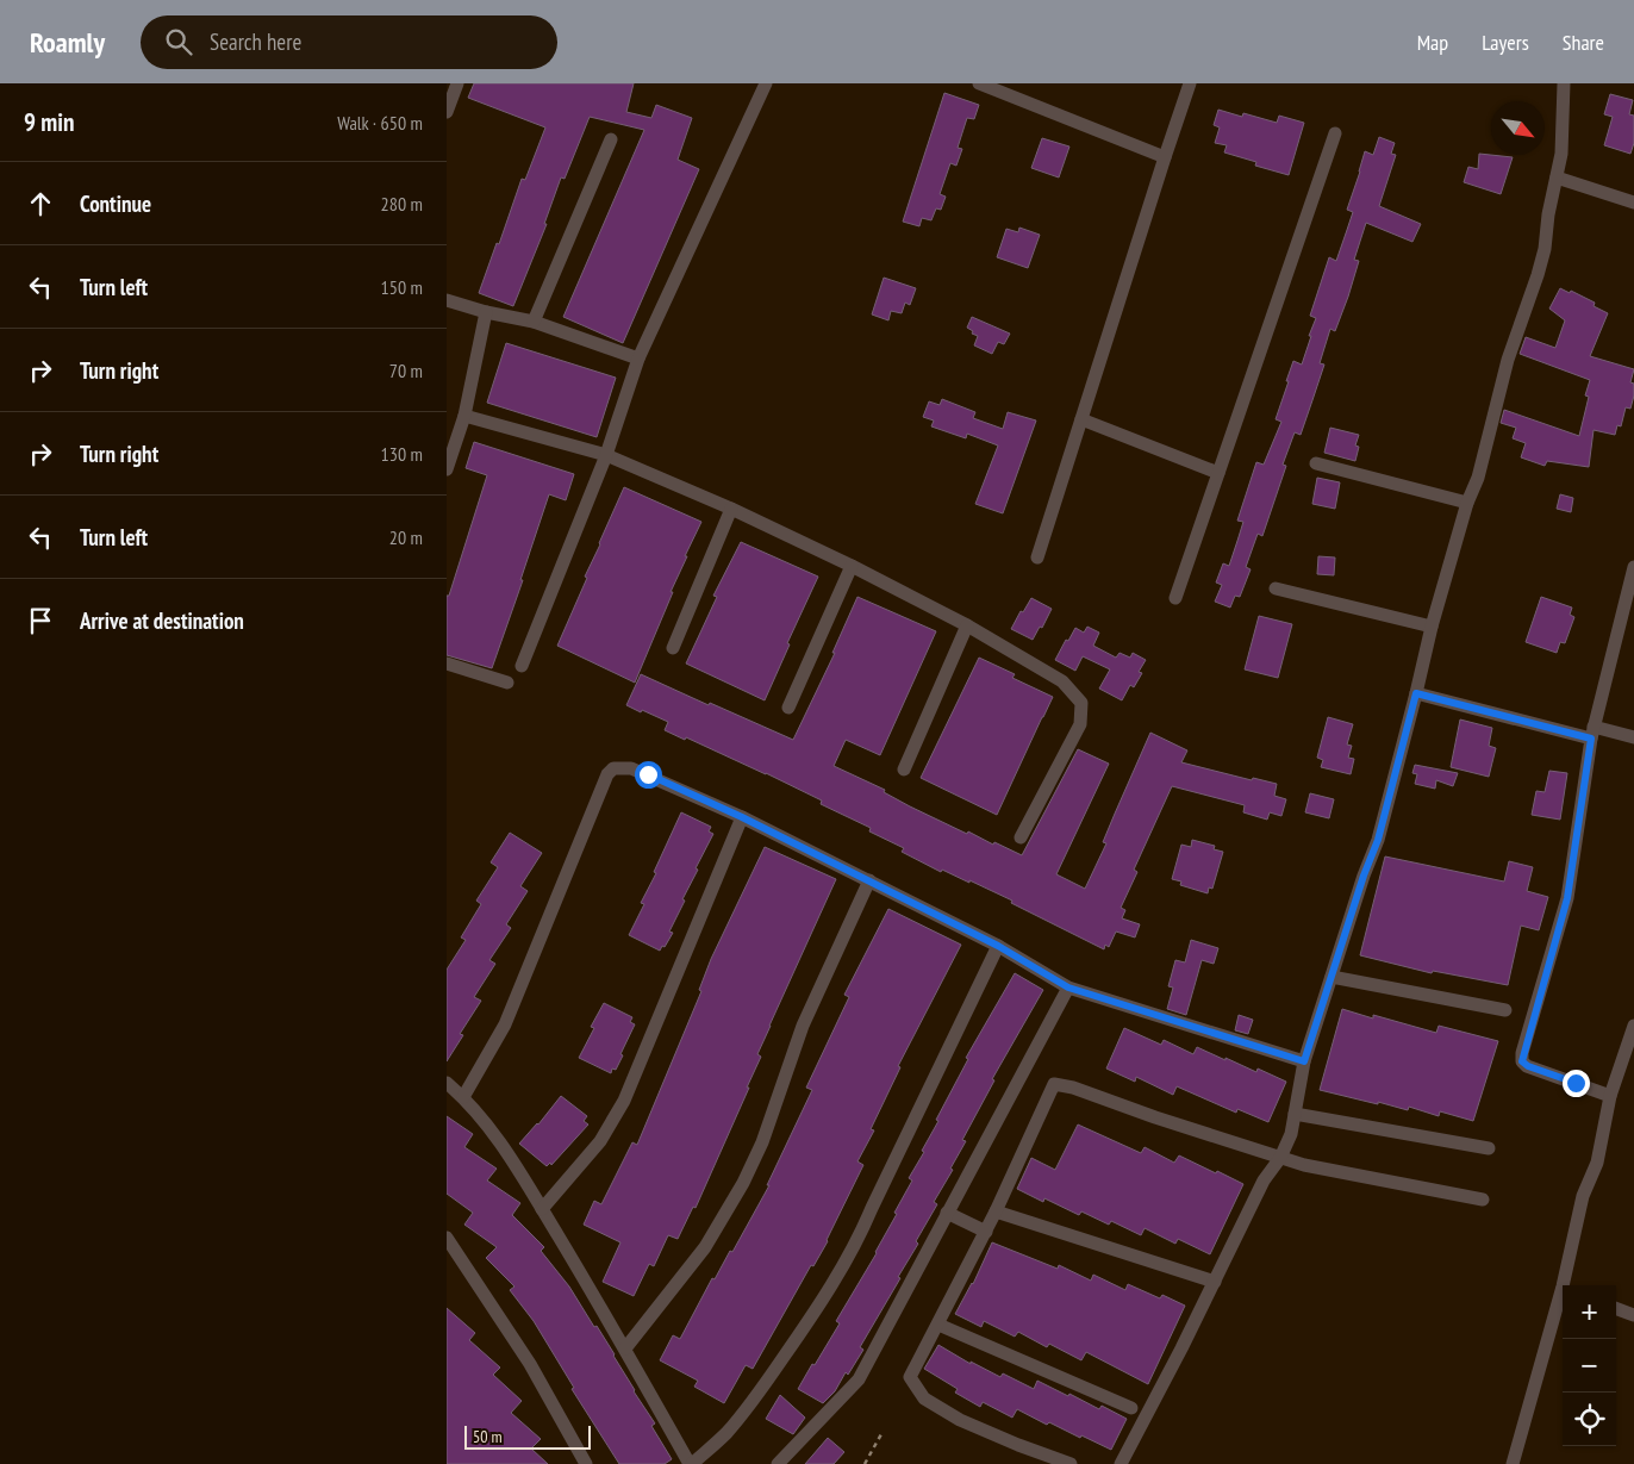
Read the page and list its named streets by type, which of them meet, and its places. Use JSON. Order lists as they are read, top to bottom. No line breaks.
{"scale_bar":"50 m","north":"bottom right","page":{"header":"Roamly","search":"Search here","nav":["Map","Layers","Share"],"heading":["9 min","Walk · 650 m"],"list":[["Continue","280 m"],["Turn left","150 m"],["Turn right","70 m"],["Turn right","130 m"],["Turn left","20 m"],"Arrive at destination"],"map_buttons":["+","−"],"scale":"50 m"}}
